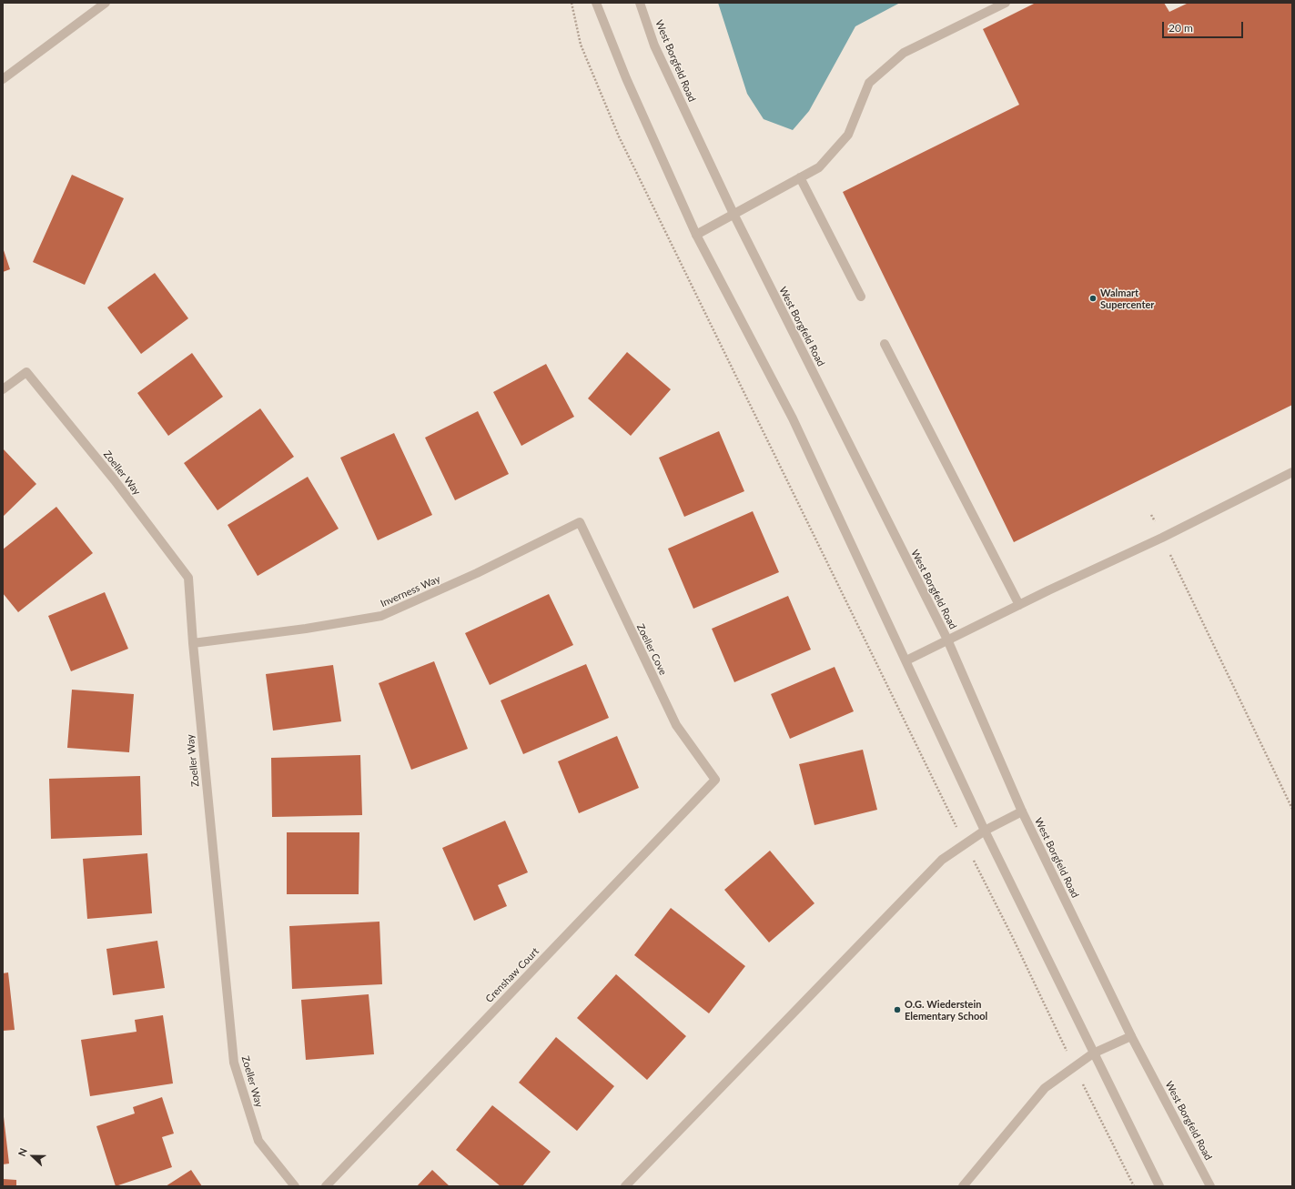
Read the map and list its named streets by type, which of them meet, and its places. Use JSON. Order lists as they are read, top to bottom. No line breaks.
{"streets":{"street":["West Borgfeld Road","Zoeller Way","Inverness Way","Zoeller Cove","Crenshaw Court"]},"crossings":[["Zoeller Way","Inverness Way"],["Inverness Way","Zoeller Cove"],["Zoeller Cove","Crenshaw Court"]],"places":["Walmart Supercenter","O.G. Wiederstein Elementary School"],"scale_bar":"20 m","north":"left"}
